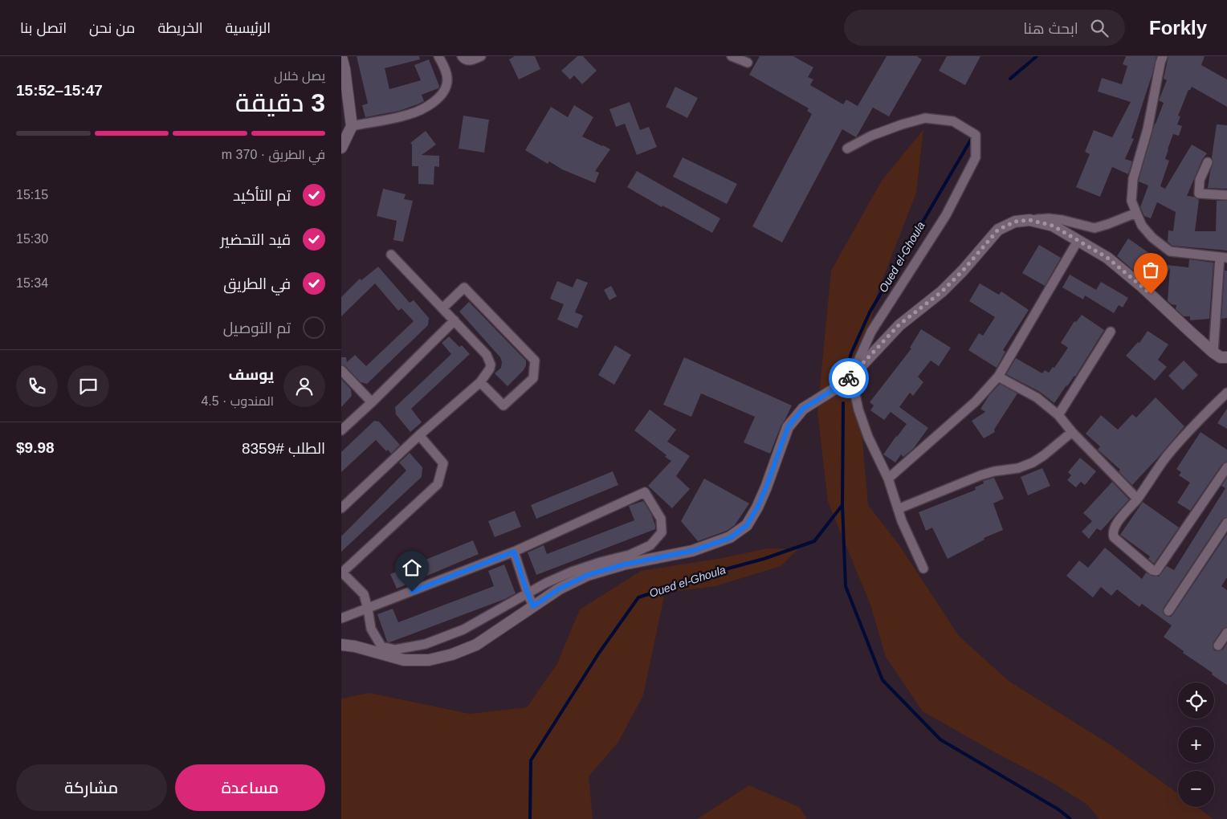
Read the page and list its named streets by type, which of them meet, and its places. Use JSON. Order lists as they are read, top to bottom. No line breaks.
{"water":["Oued el-Ghoula"],"page":{"header":"Forkly","search":"ابحث هنا","nav":["الرئيسية","الخريطة","من نحن","اتصل بنا"],"heading":["3 دقيقة","يصل خلال","15:47–15:52"],"panel":["يوسف","المندوب · 4.5","الطلب #8359","$9.98"],"bar":"في الطريق · 370 m","list":[["تم التأكيد","15:15"],["قيد التحضير","15:30"],["في الطريق","15:34"],"تم التوصيل"],"map_buttons":["+","−"],"buttons":["مساعدة","مشاركة"]}}
